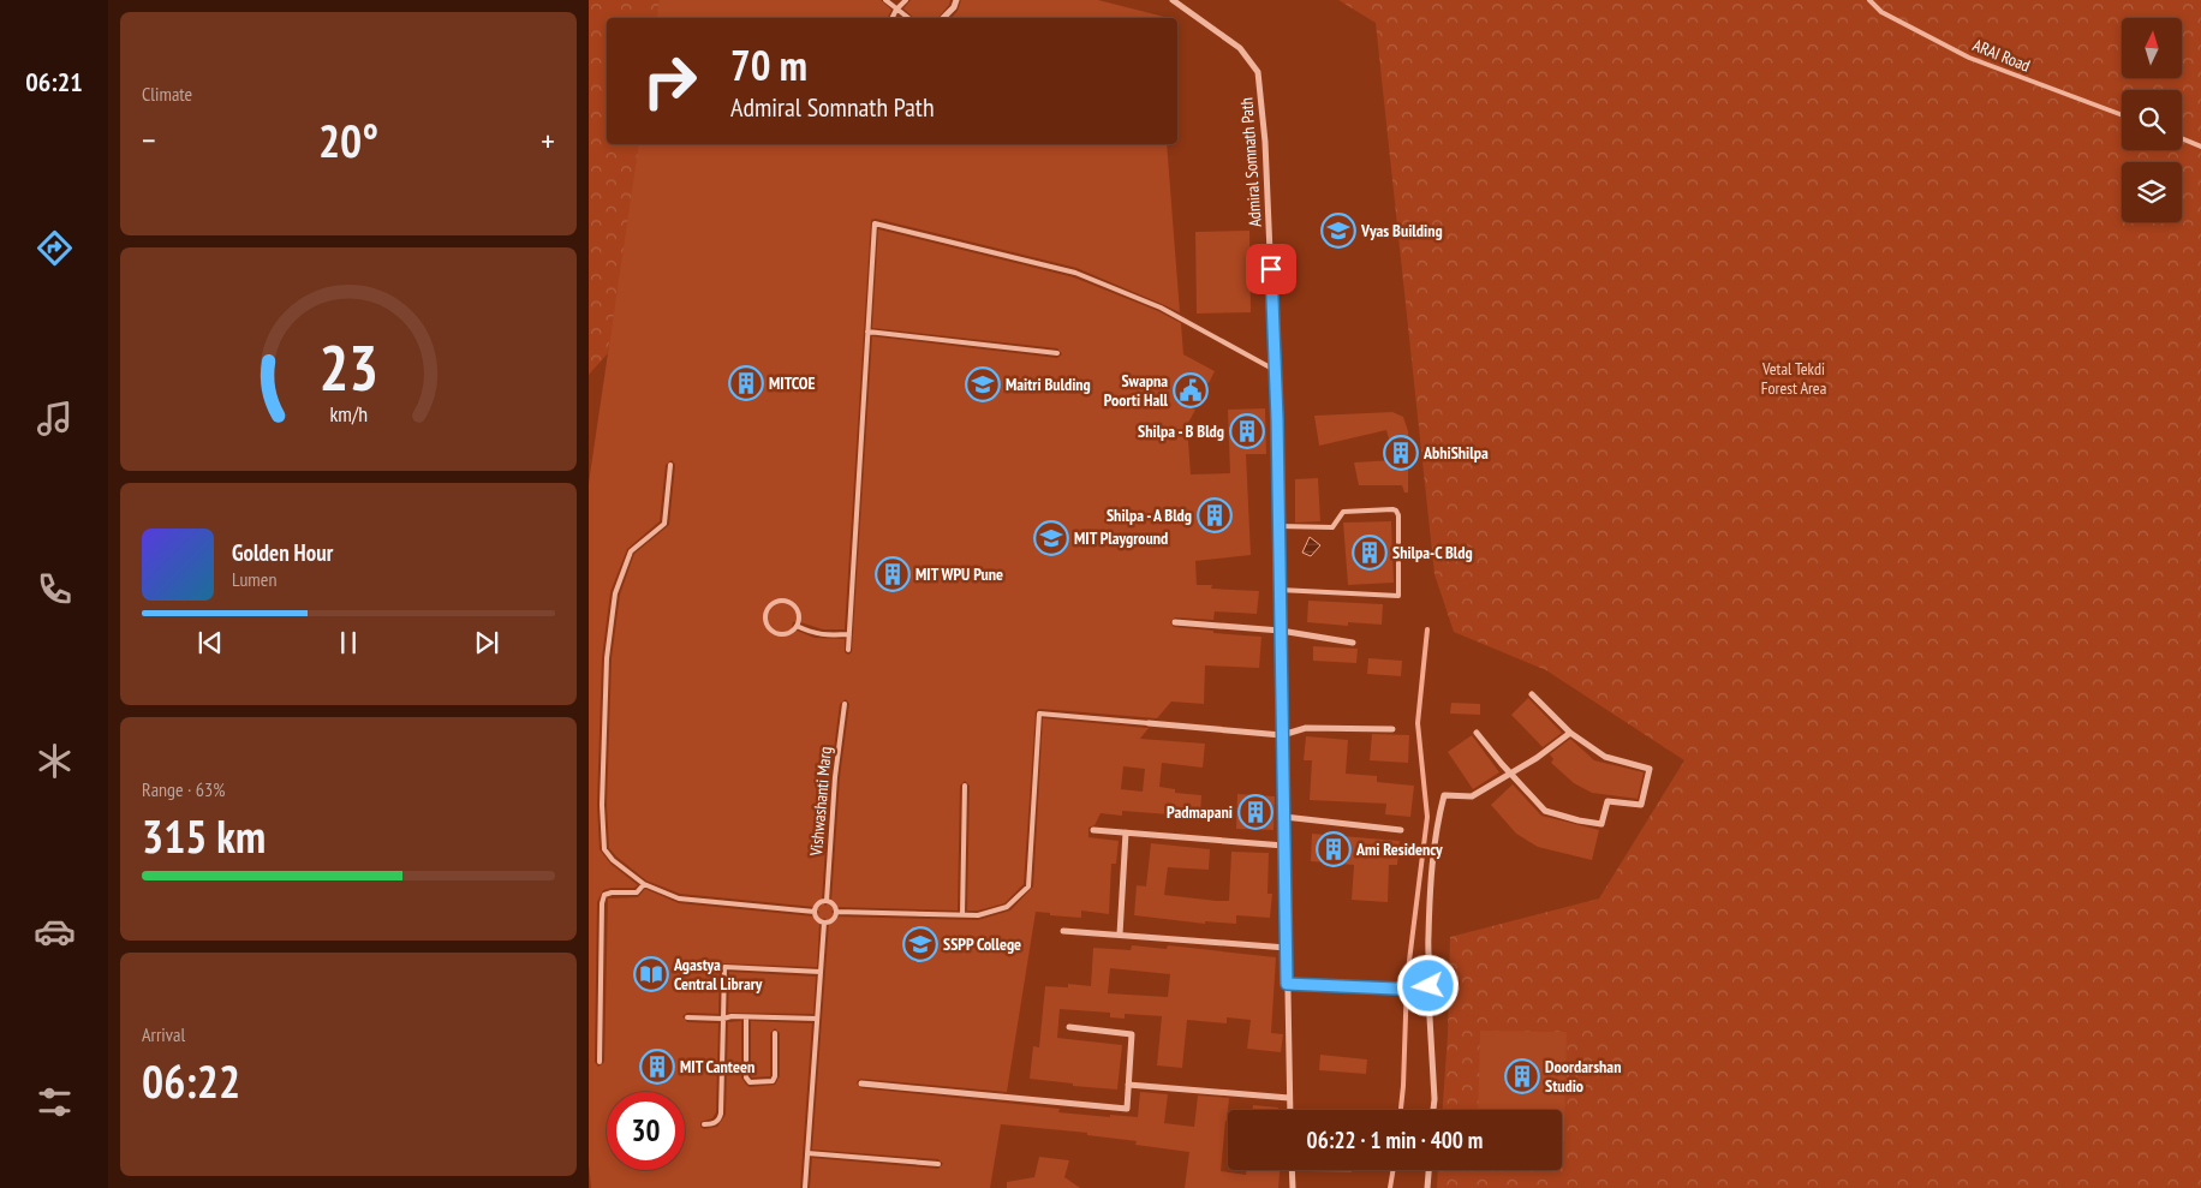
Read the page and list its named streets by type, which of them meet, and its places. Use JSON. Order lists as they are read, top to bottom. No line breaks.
{"streets":{"street":["Admiral Somnath Path"],"lane":["ARAI Road","Vishwashanti Marg"]},"parks":["Vetal Tekdi Forest Area"],"places":{"school or university":["Vyas Building","Maitri Bulding","MIT Playground","SSPP College"],"building":["MITCOE","Shilpa - B Bldg","AbhiShilpa","Shilpa - A Bldg","Shilpa-C Bldg","MIT WPU Pune","Padmapani","Ami Residency","MIT Canteen","Doordarshan Studio"],"public building":["Swapna Poorti Hall"],"library":["Agastya Central Library"]},"north":"top","page":{"tabs":"06:21","tile":["Climate",["Range · 63%","315 km"],["Arrival","06:22"]],"turn":["70 m","Admiral Somnath Path"],"heat":["−","20°","+"],"song":["Golden Hour","Lumen"],"limit":"30","trip":"06:22 · 1 min · 400 m","gauge":["23","km/h"]}}
